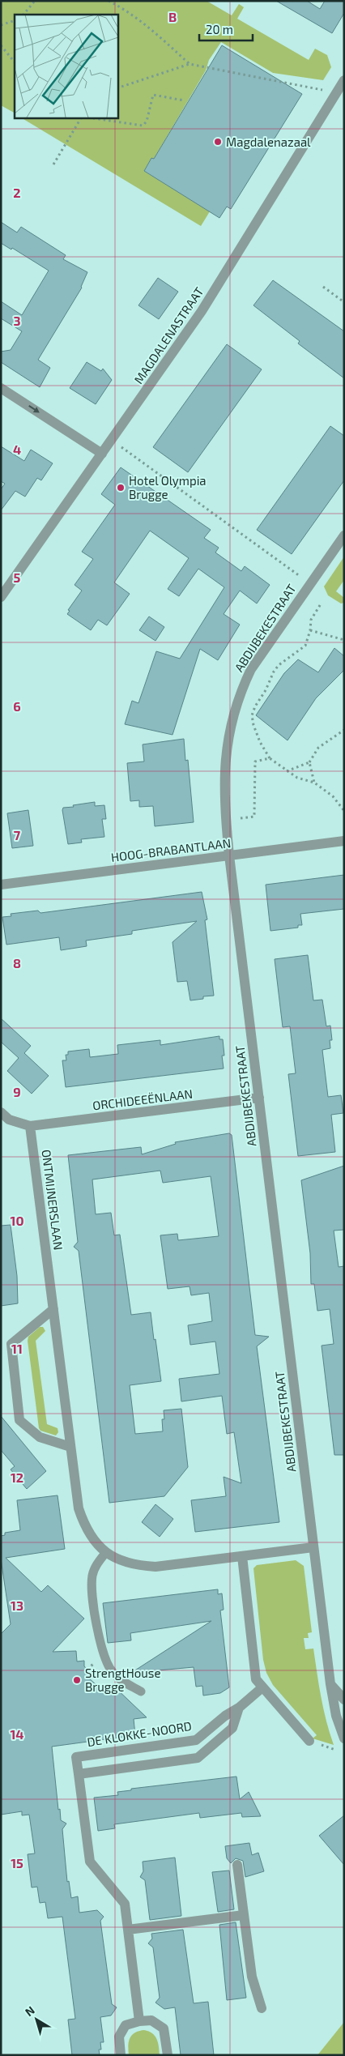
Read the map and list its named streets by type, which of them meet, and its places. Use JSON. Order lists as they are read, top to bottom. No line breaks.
{"streets":{"street":["MAGDALENASTRAAT","ABDIJBEKESTRAAT","HOOG-BRABANTLAAN","ORCHIDEEËNLAAN","ONTMIJNERSLAAN","DE KLOKKE-NOORD"]},"crossings":[["ABDIJBEKESTRAAT","HOOG-BRABANTLAAN"],["ABDIJBEKESTRAAT","ORCHIDEEËNLAAN"],["ABDIJBEKESTRAAT","ONTMIJNERSLAAN"],["ORCHIDEEËNLAAN","ONTMIJNERSLAAN"]],"places":["Magdalenazaal","Hotel Olympia Brugge","StrengtHouse Brugge"],"scale_bar":"20 m","north":"top left","grid":{"columns":["B"],"rows":["2","3","4","5","6","7","8","9","10","11","12","13","14","15"]}}
